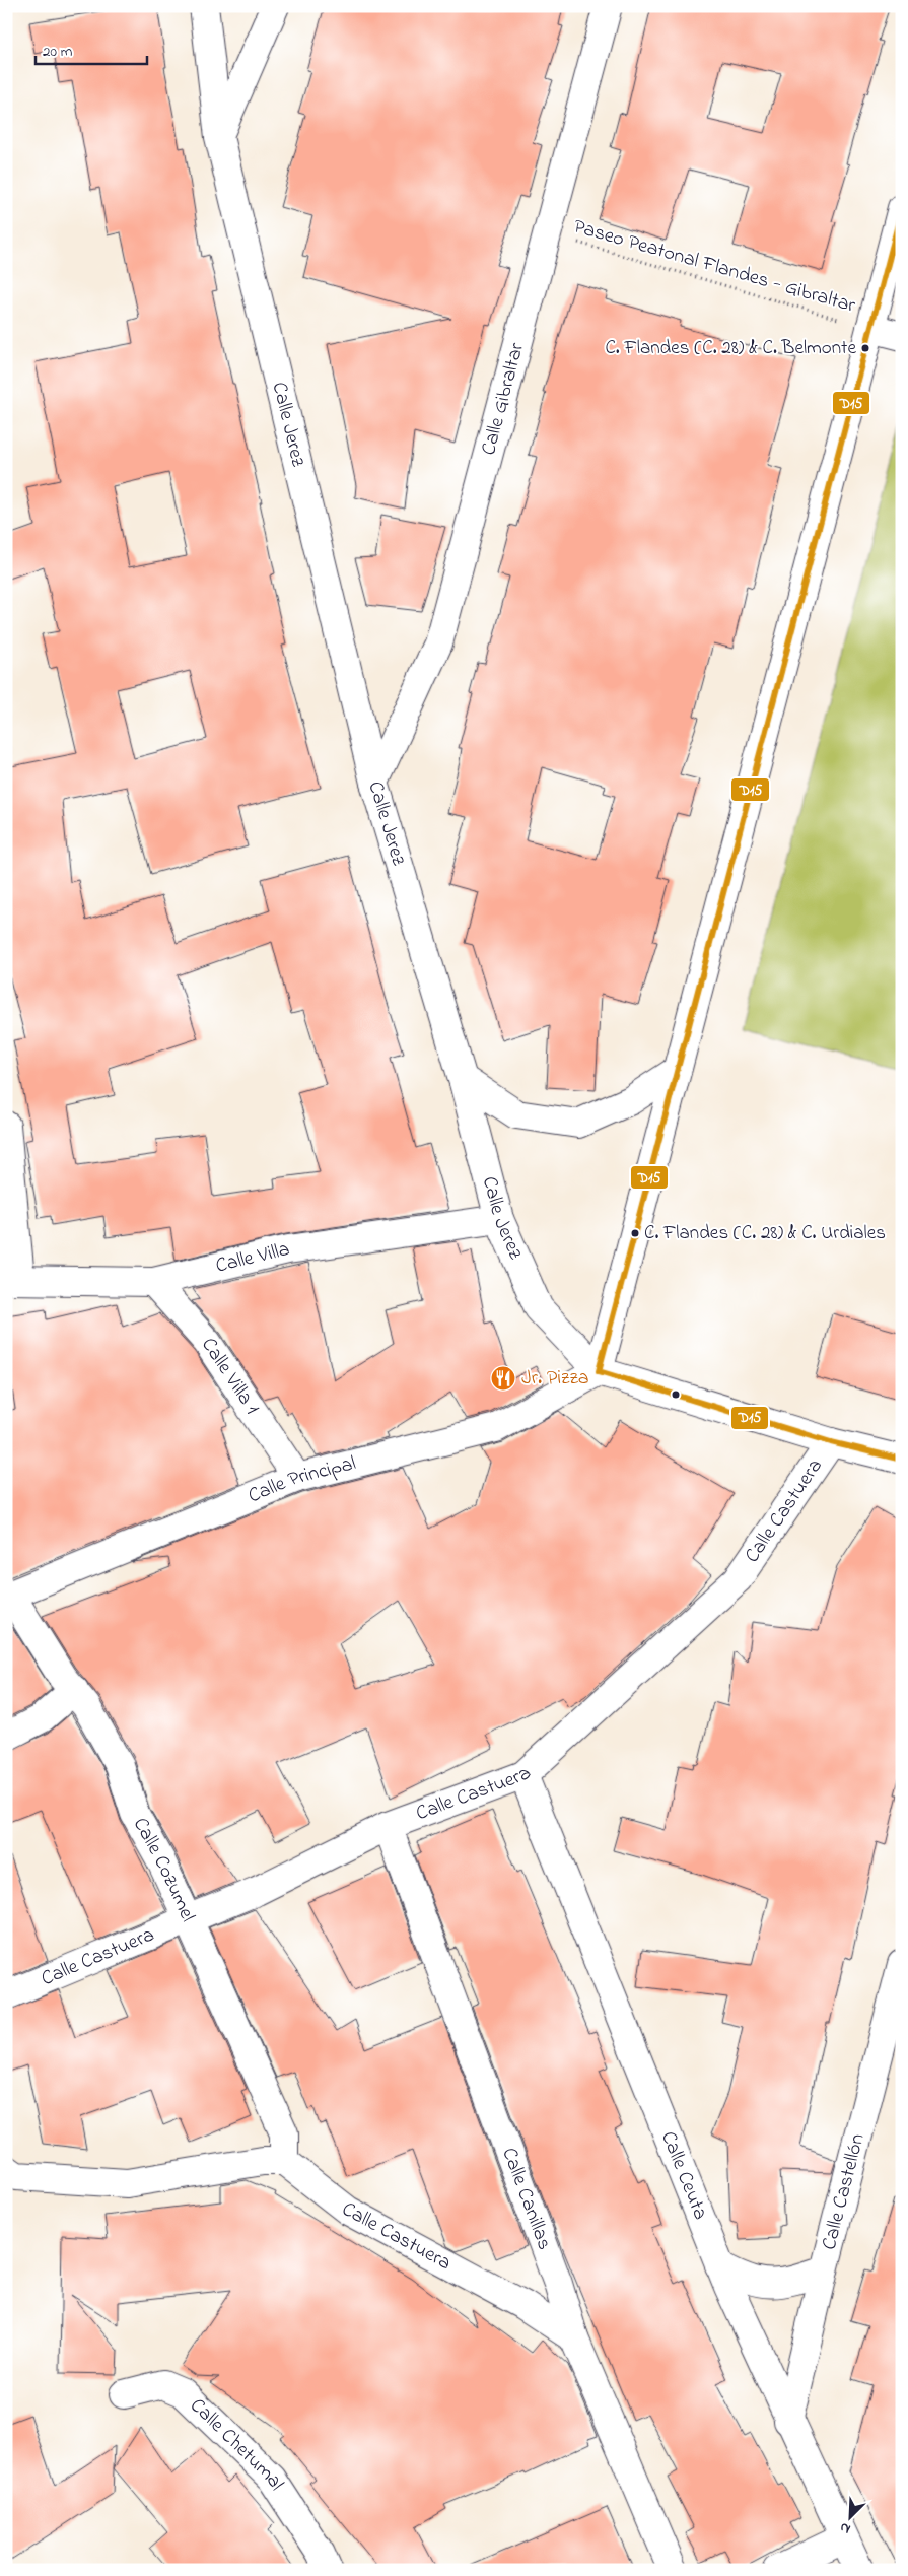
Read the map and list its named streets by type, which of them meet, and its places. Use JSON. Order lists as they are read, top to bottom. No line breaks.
{"streets":{"street":["Calle Gibraltar","Calle Jerez","Calle Villa","Calle Villa 1","Calle Principal","Calle Castuera","Calle Cozumel","Calle Ceuta","Calle Castellón","Calle Canillas","Calle Chetumal"],"path":["Paseo Peatonal Flandes - Gibraltar"]},"crossings":[["Paseo Peatonal Flandes - Gibraltar","Calle Gibraltar"],["Calle Gibraltar","Calle Jerez"],["Calle Jerez","Calle Villa"],["Calle Jerez","Calle Principal"],["Calle Jerez","Calle Castuera"],["Calle Villa","Calle Villa 1"],["Calle Villa 1","Calle Principal"],["Calle Principal","Calle Cozumel"],["Calle Castuera","Calle Cozumel"],["Calle Castuera","Calle Ceuta"],["Calle Castuera","Calle Canillas"],["Calle Ceuta","Calle Castellón"]],"places":{"other":["C. Flandes (C. 28) & C. Belmonte","C. Flandes (C. 28) & C. Urdiales"],"restaurant":["Jr. Pizza"]},"lines":["transit line D15"],"scale_bar":"20 m","north":"bottom left"}
